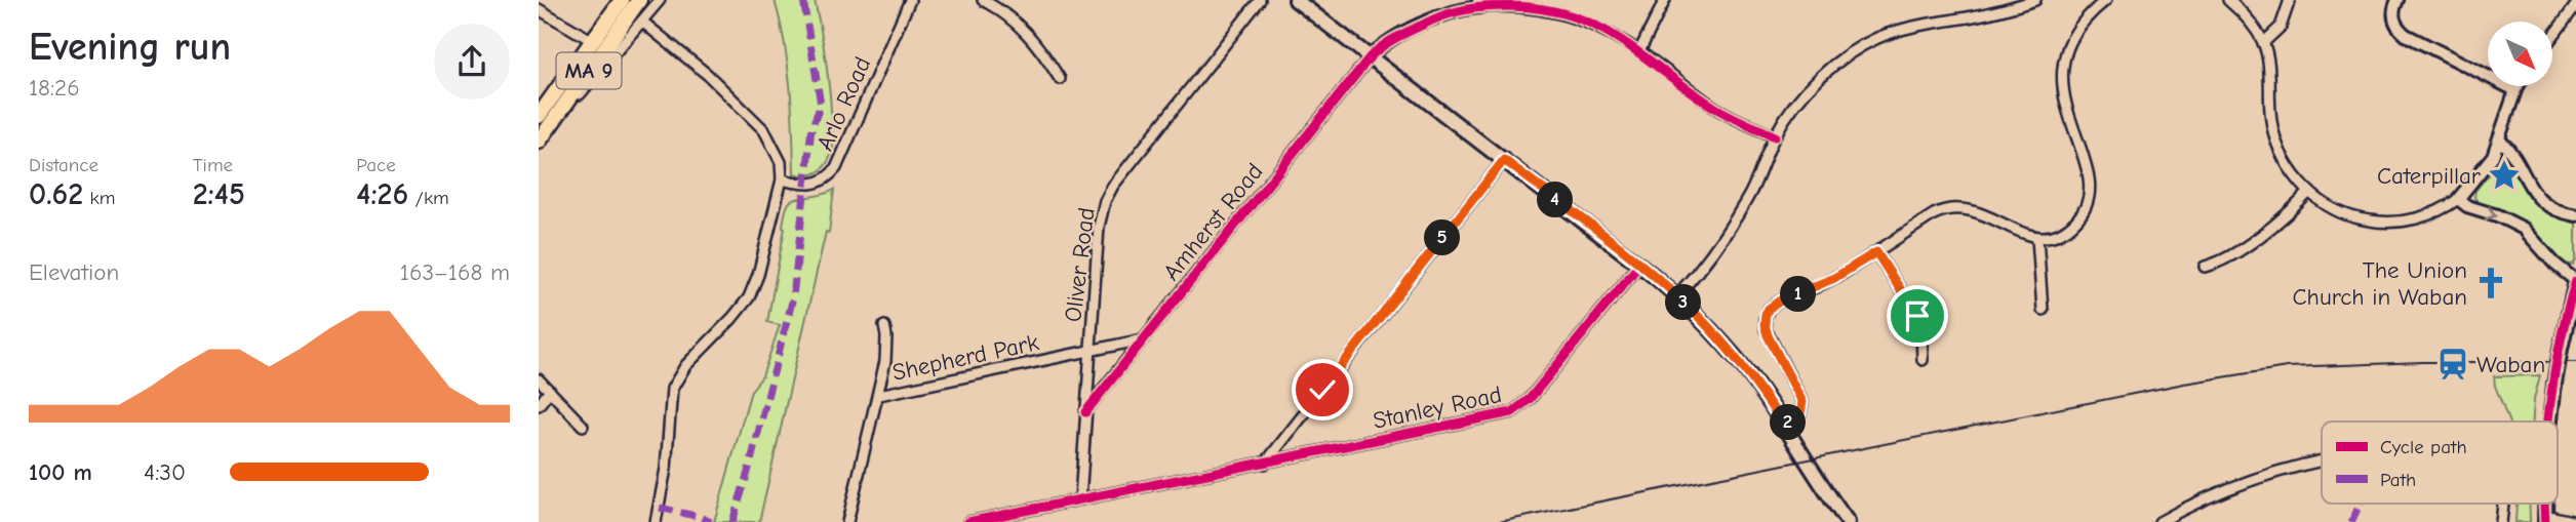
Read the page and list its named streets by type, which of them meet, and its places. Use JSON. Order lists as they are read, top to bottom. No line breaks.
{"streets":{"highway":["MA 9"],"street":["Arlo Road","Amherst Road","Oliver Road","Shepherd Park","Stanley Road"]},"crossings":[["Amherst Road","Oliver Road"],["Amherst Road","Shepherd Park"],["Oliver Road","Shepherd Park"],["Oliver Road","Stanley Road"]],"places":{"place":["Caterpillar"],"church":["The Union Church in Waban"],"station":["Waban"]},"legend":["Cycle path","Path"],"north":"bottom right","page":{"heading":["Evening run","18:26"],"stats":[["Distance","0.62 km"],["Time","2:45"],["Pace","4:26 /km"]],"pins":["4","5","1","3","2"],"chart":["Elevation","163–168 m"],"list":[{"name":"100 m","note":"4:30"}]}}
